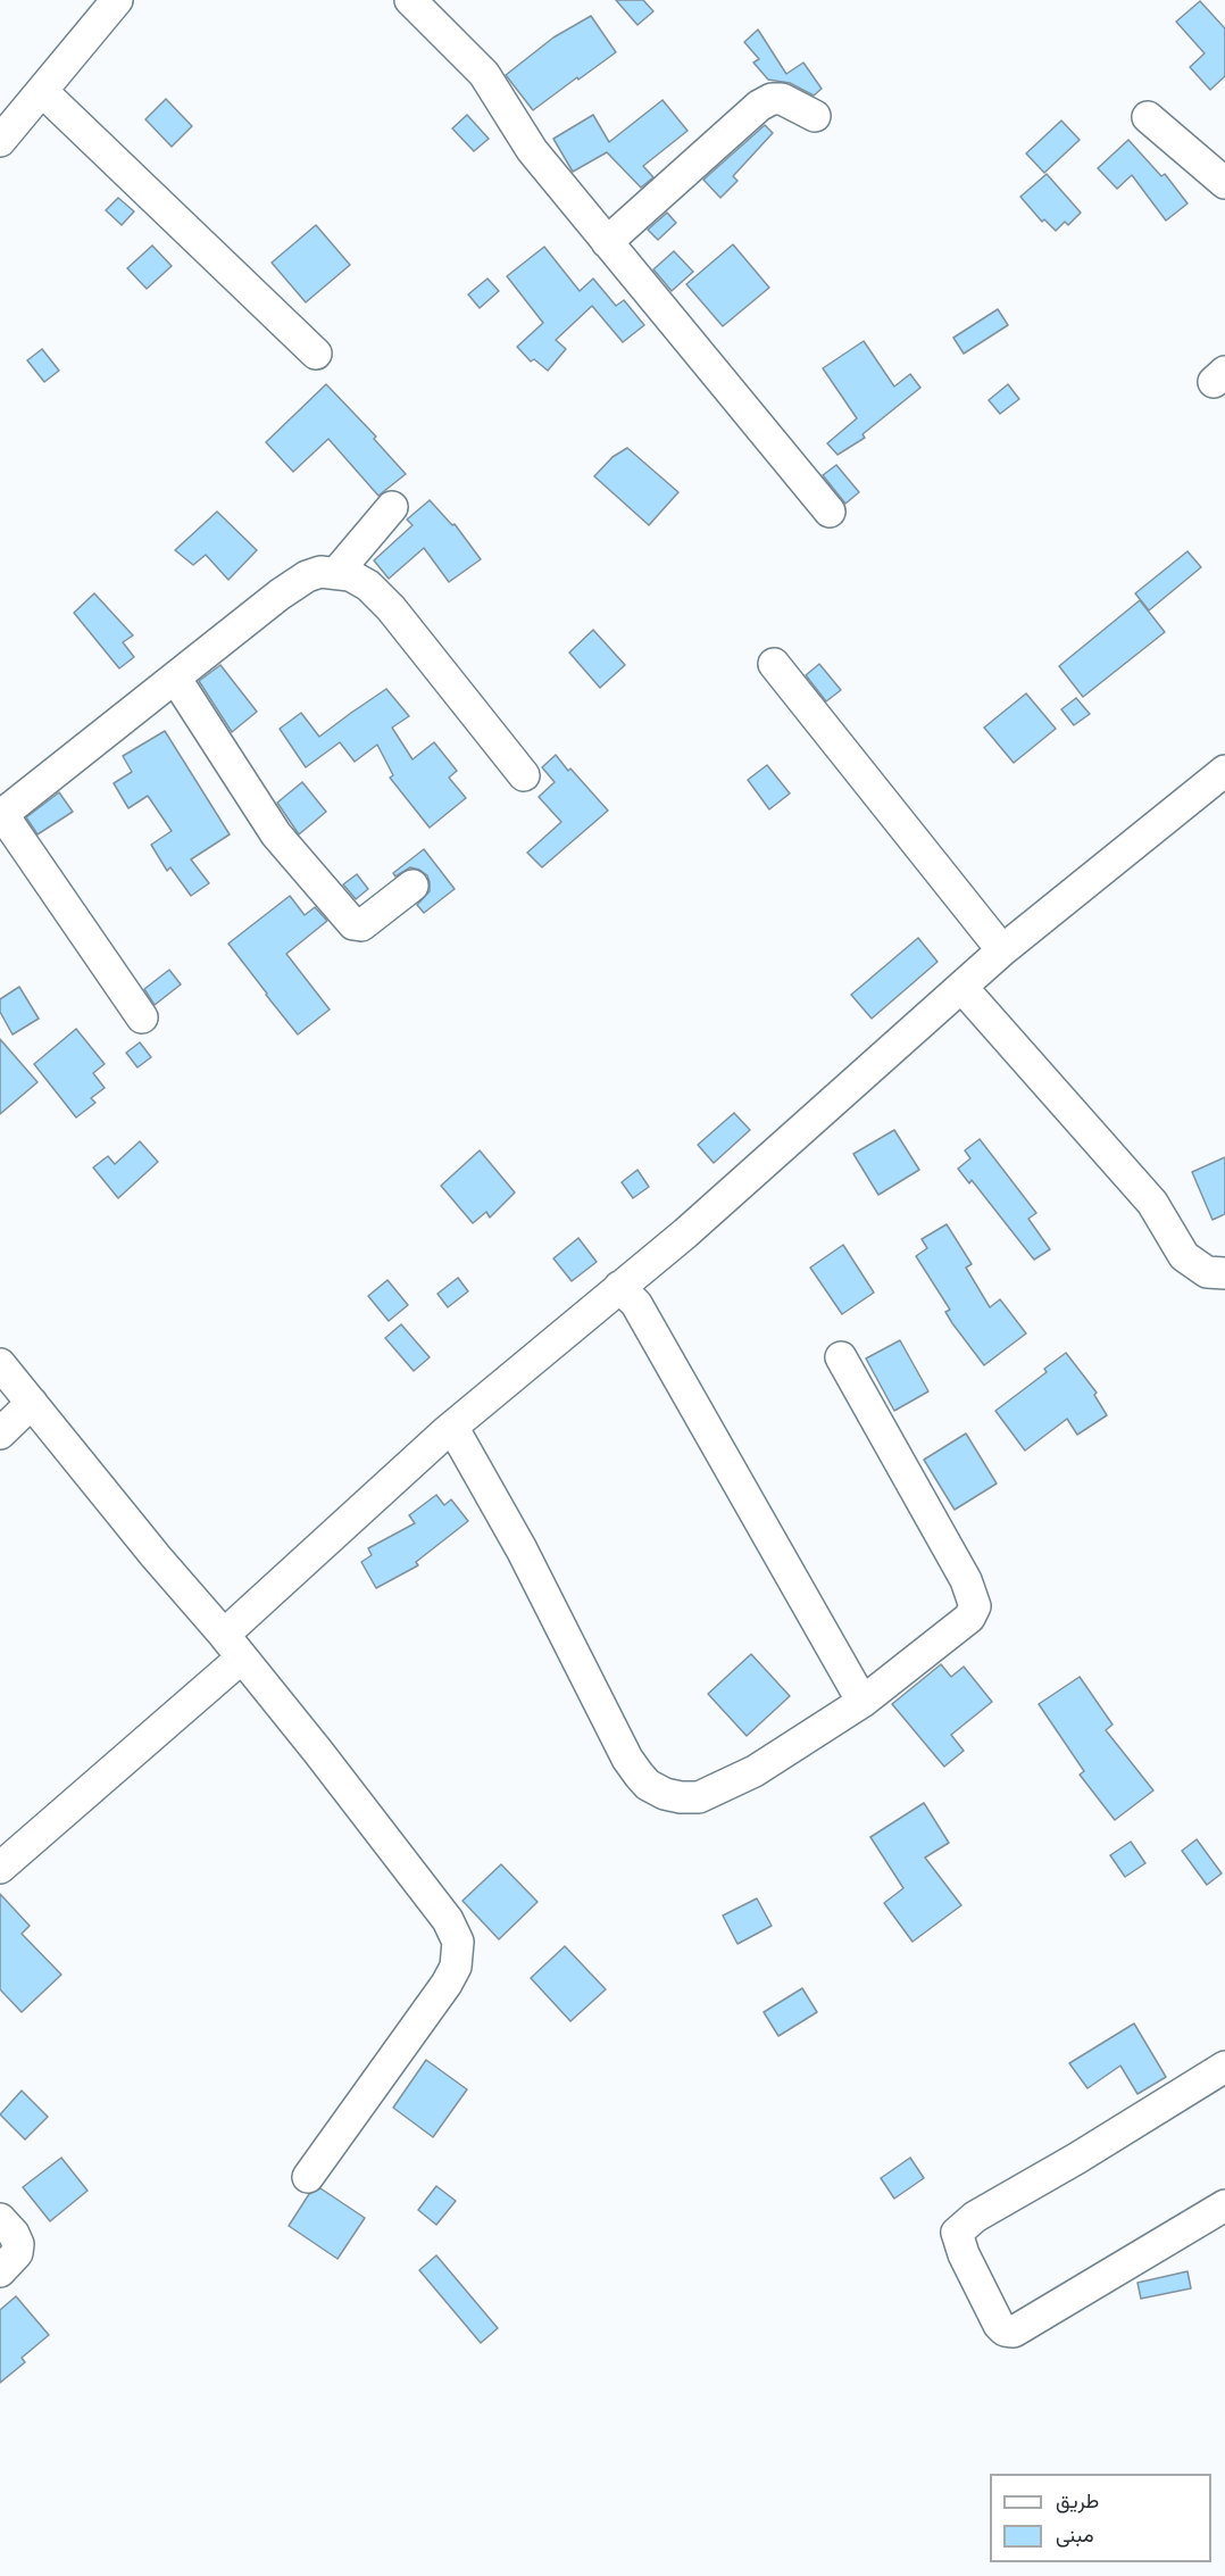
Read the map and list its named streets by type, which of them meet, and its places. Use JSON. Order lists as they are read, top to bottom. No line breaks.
{"legend":["طريق","مبنى"]}
